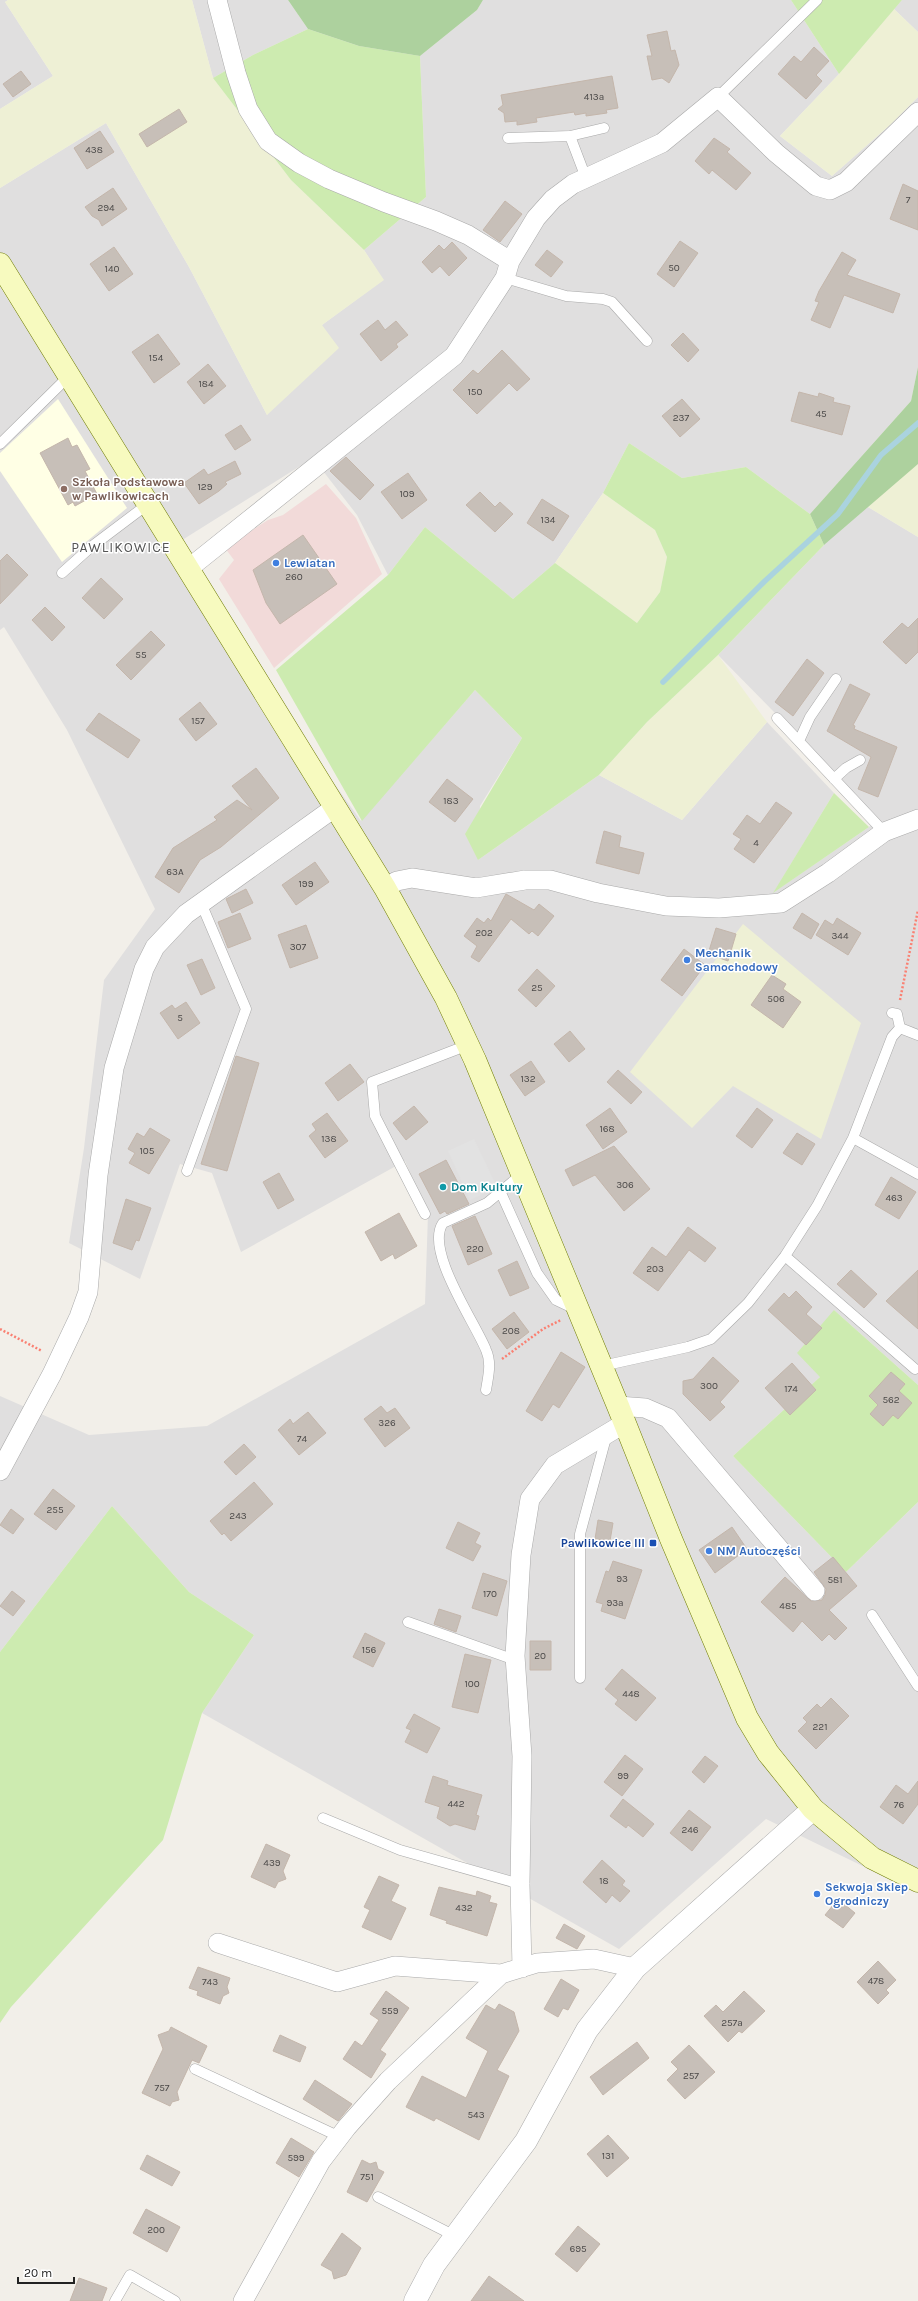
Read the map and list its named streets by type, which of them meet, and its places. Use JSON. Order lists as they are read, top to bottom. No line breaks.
{"districts":["PAWLIKOWICE"],"places":{"other":["Szkoła Podstawowa w Pawlikowicach","Lewiatan","Mechanik Samochodowy","Dom Kultury","NM Autoczęści","Sekwoja Sklep Ogrodniczy"],"transit":["Pawlikowice III"]},"house_numbers":["413a","438","7","294","50","140","154","184","150","45","237","129","109","134","260","55","157","183","4","63A","199","202","344","307","25","506","5","132","168","138","105","306","463","220","203","208","300","174","562","326","74","255","243","93","581","170","93a","485","156","20","100","448","221","99","442","76","246","439","18","432","478","743","559","257a","257","757","543","131","599","751","200","695"],"scale_bar":"20 m"}
